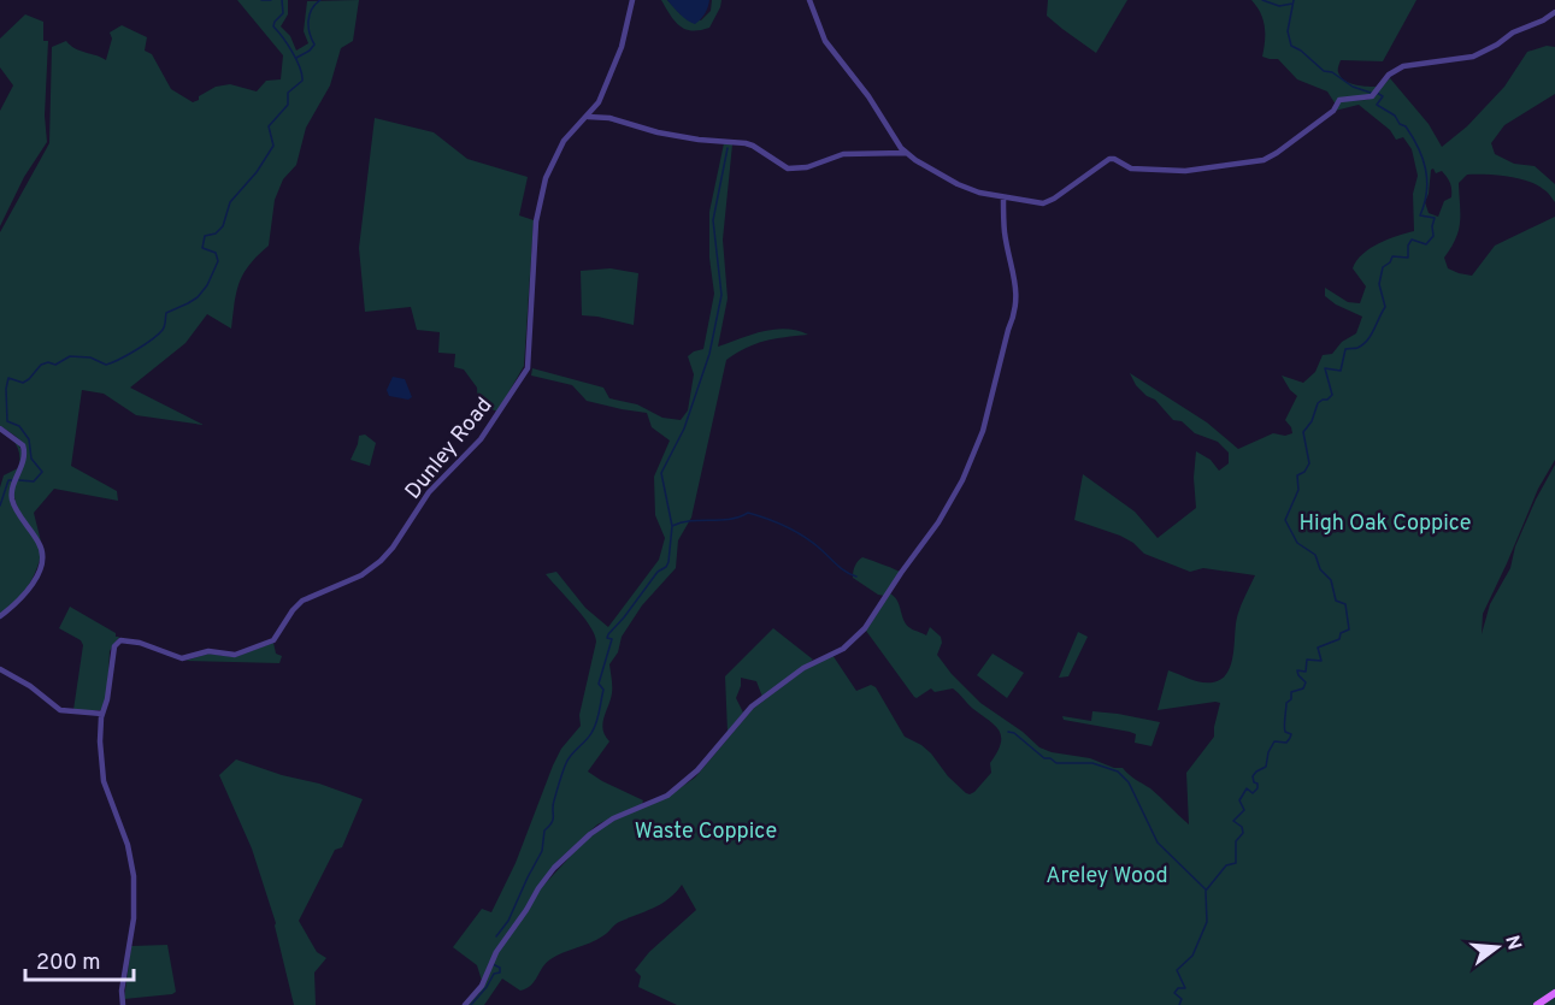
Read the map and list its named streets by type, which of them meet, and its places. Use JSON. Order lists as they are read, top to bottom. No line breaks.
{"streets":{"street":["Dunley Road"]},"parks":["High Oak Coppice","Waste Coppice","Areley Wood"],"scale_bar":"200 m","north":"right"}
